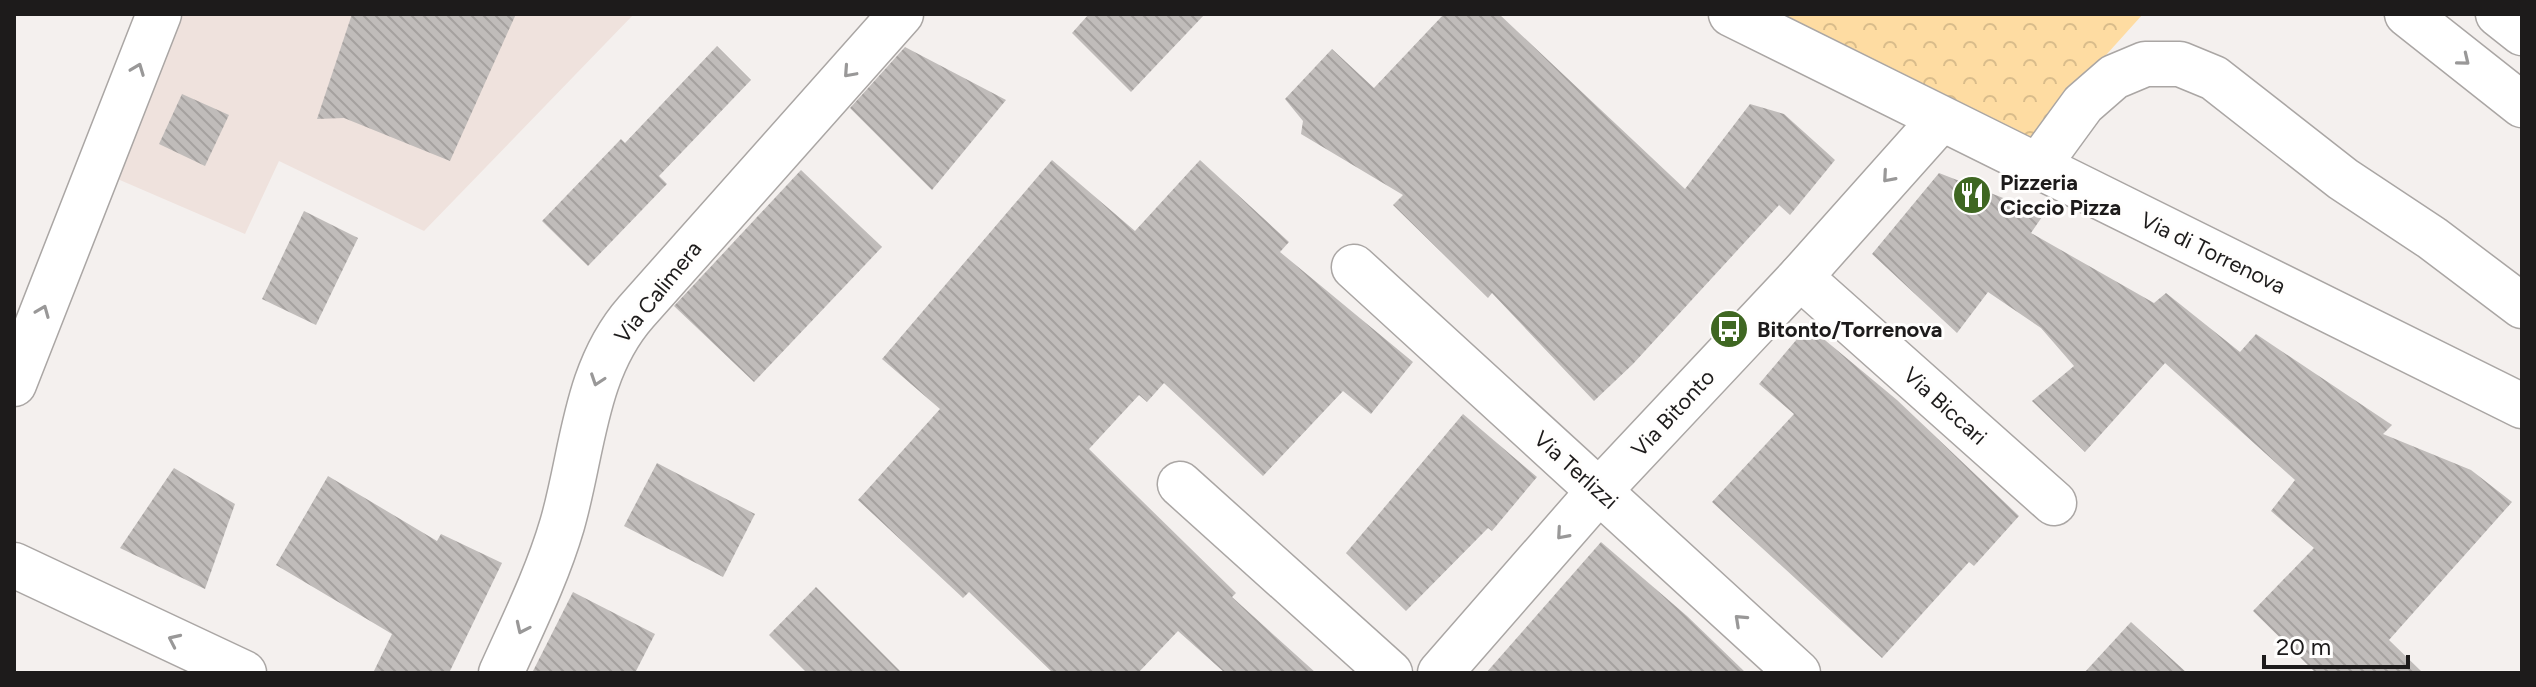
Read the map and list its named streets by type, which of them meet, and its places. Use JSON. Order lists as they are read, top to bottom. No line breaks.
{"streets":{"street":["Via di Torrenova","Via Calimera","Via Biccari","Via Bitonto","Via Terlizzi"]},"crossings":[["Via di Torrenova","Via Bitonto"],["Via Biccari","Via Bitonto"],["Via Bitonto","Via Terlizzi"]],"one_way":["Via Calimera","Via Bitonto","Via Terlizzi"],"places":{"restaurant":["Pizzeria Ciccio Pizza"],"bus stop":["Bitonto/Torrenova"]},"scale_bar":"20 m"}
